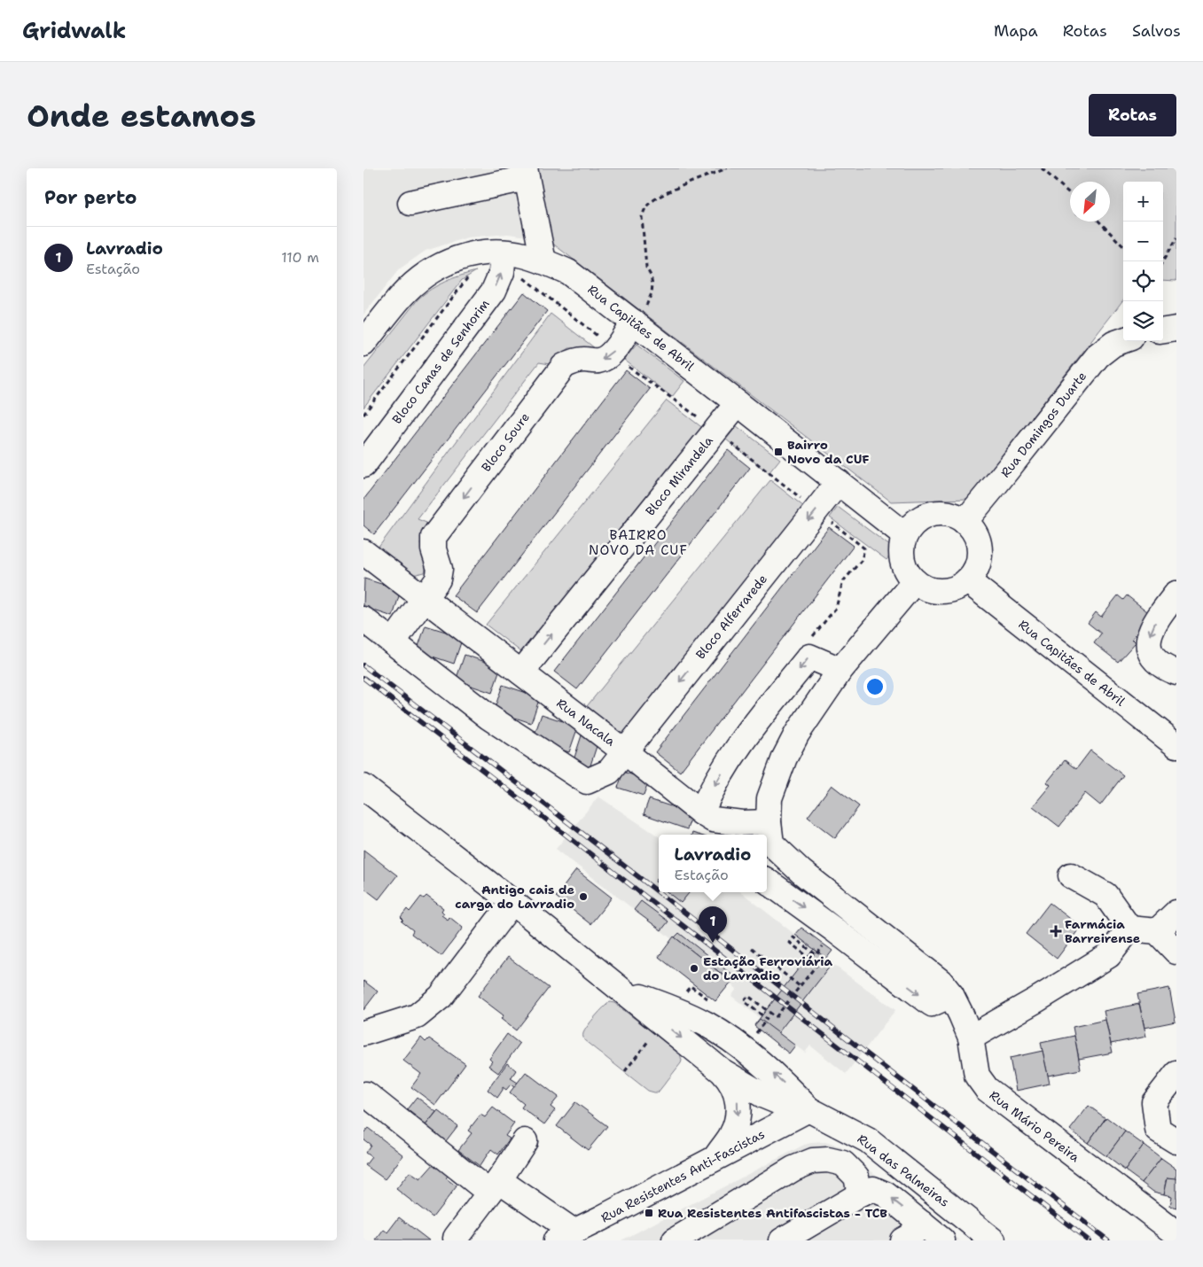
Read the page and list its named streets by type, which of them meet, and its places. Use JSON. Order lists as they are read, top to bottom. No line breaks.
{"streets":{"street":["Rua Capitães de Abril","Bloco Canas de Senhorim","Rua Domingos Duarte","Bloco Soure","Bloco Mirandela","Bloco Alferrarede","Rua Nacala","Rua Mário Pereira","Rua das Palmeiras","Rua Resistentes Anti-Fascistas"]},"crossings":[["Rua Capitães de Abril","Bloco Canas de Senhorim"],["Rua Capitães de Abril","Rua Domingos Duarte"],["Rua Capitães de Abril","Bloco Soure"],["Rua Capitães de Abril","Bloco Mirandela"],["Rua Capitães de Abril","Bloco Alferrarede"],["Bloco Soure","Rua Nacala"],["Bloco Mirandela","Rua Nacala"],["Bloco Alferrarede","Rua Nacala"],["Rua das Palmeiras","Rua Resistentes Anti-Fascistas"]],"one_way":["Bloco Canas de Senhorim","Bloco Soure","Bloco Mirandela"],"districts":["BAIRRO NOVO DA CUF"],"places":{"transit":["Bairro Novo da CUF","Rua Resistentes Antifascistas - TCB"],"other":["Antigo cais de carga do Lavradio","Estação Ferroviária do Lavradio"],"health":["Farmácia Barreirense"]},"north":"bottom left","page":{"header":"Gridwalk","nav":["Mapa","Rotas","Salvos"],"buttons":"Rotas","title":"Onde estamos","heading":"Por perto","map_buttons":["+","−"],"list":[{"mark":"1","name":"Lavradio","note":"Estação","value":"110 m"}],"popup":["Lavradio","Estação"],"pins":"1"}}
